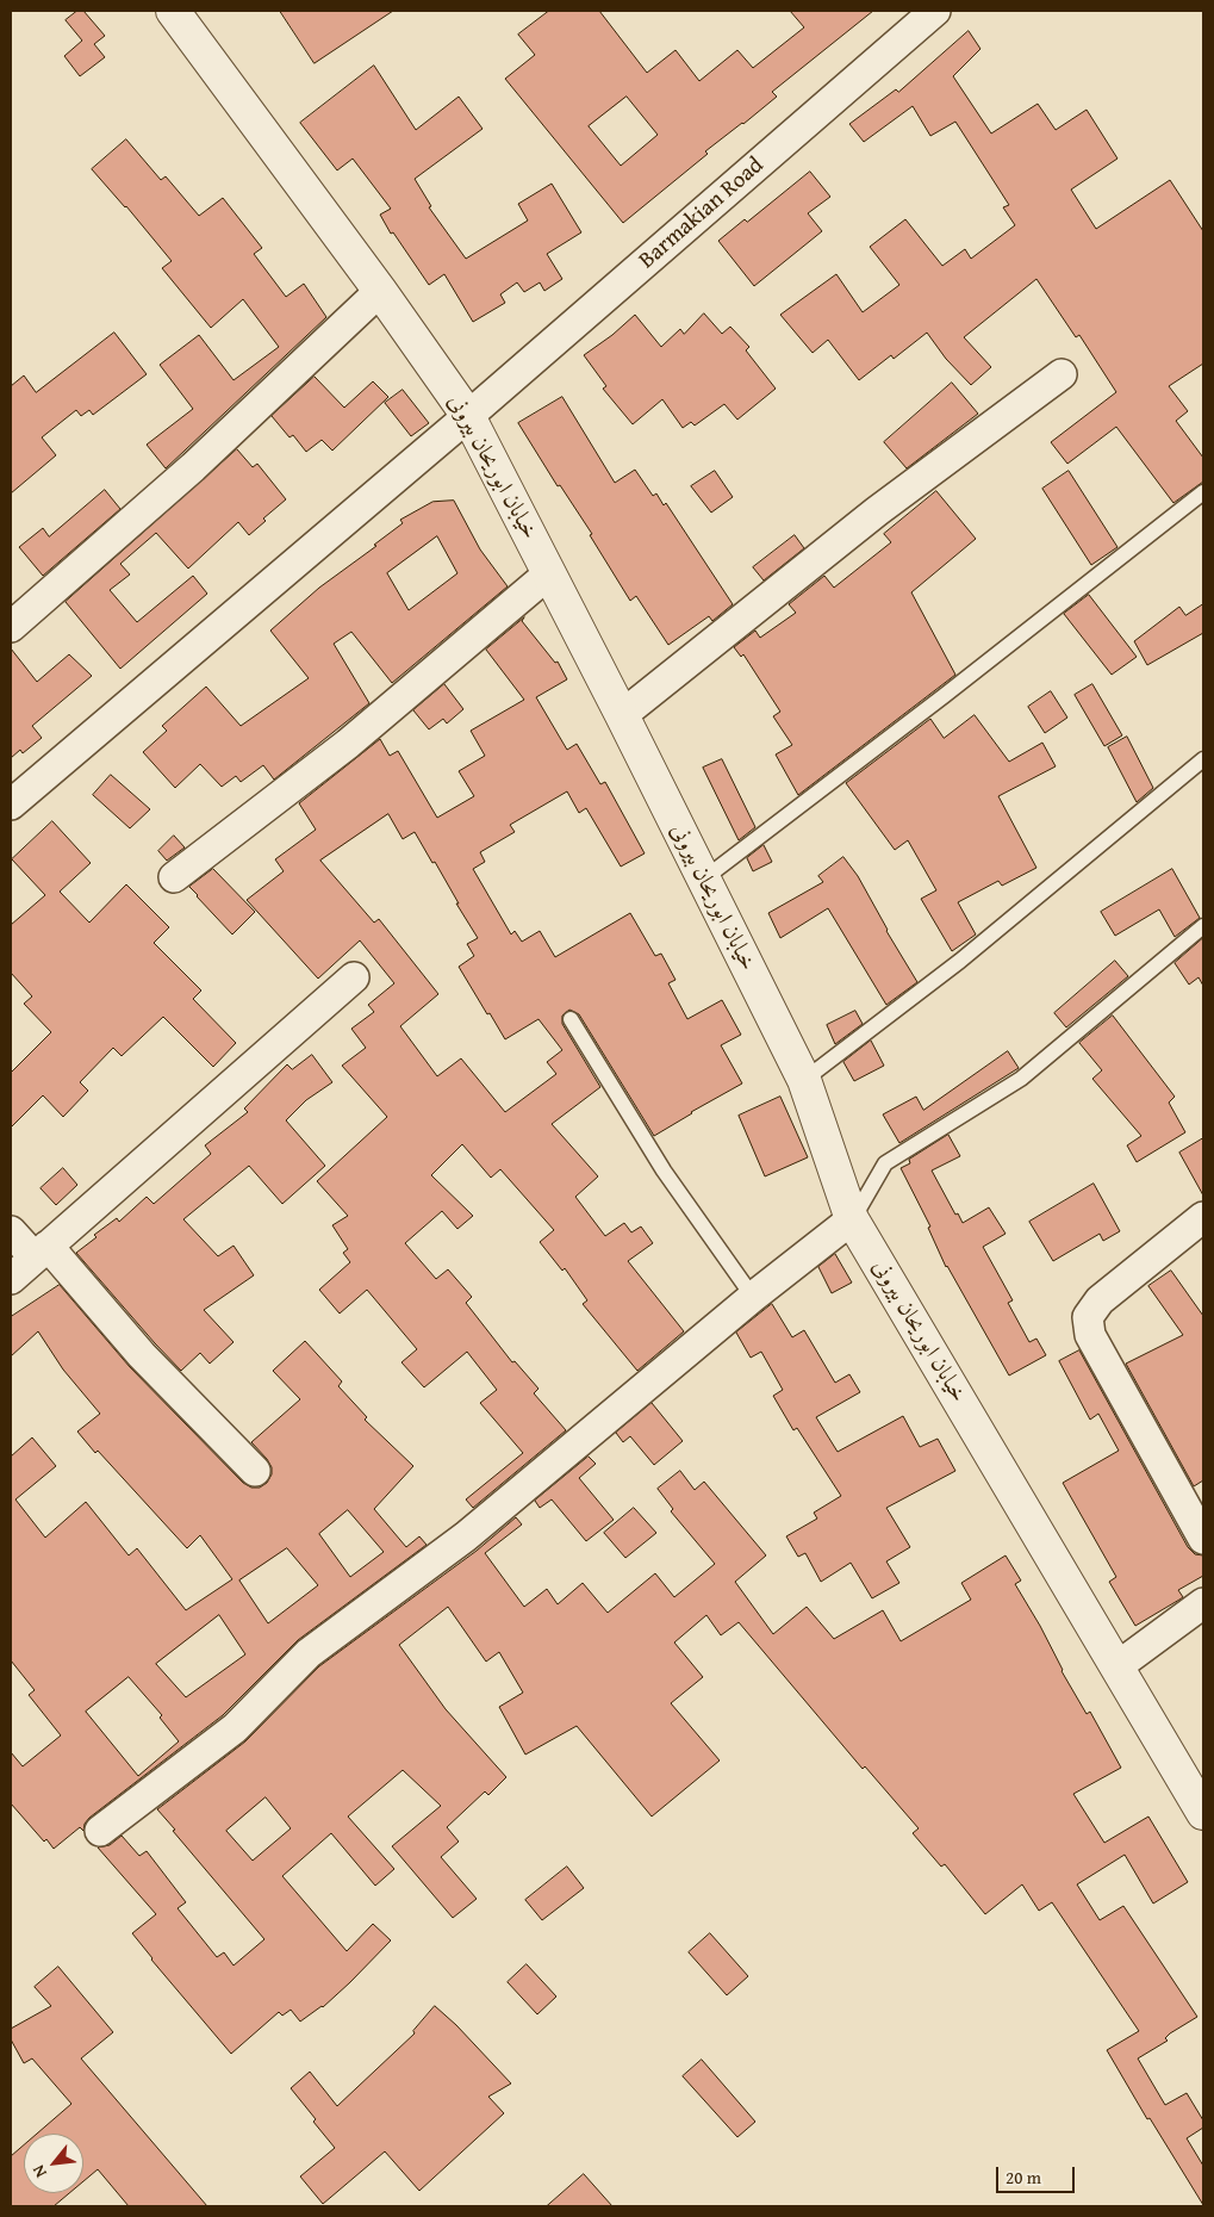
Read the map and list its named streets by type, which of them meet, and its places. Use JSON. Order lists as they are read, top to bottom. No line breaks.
{"streets":{"street":["Barmakian Road","خیابان ابوریحان بیرونی"]},"crossings":[["Barmakian Road","خیابان ابوریحان بیرونی"]],"scale_bar":"20 m","north":"bottom left"}
